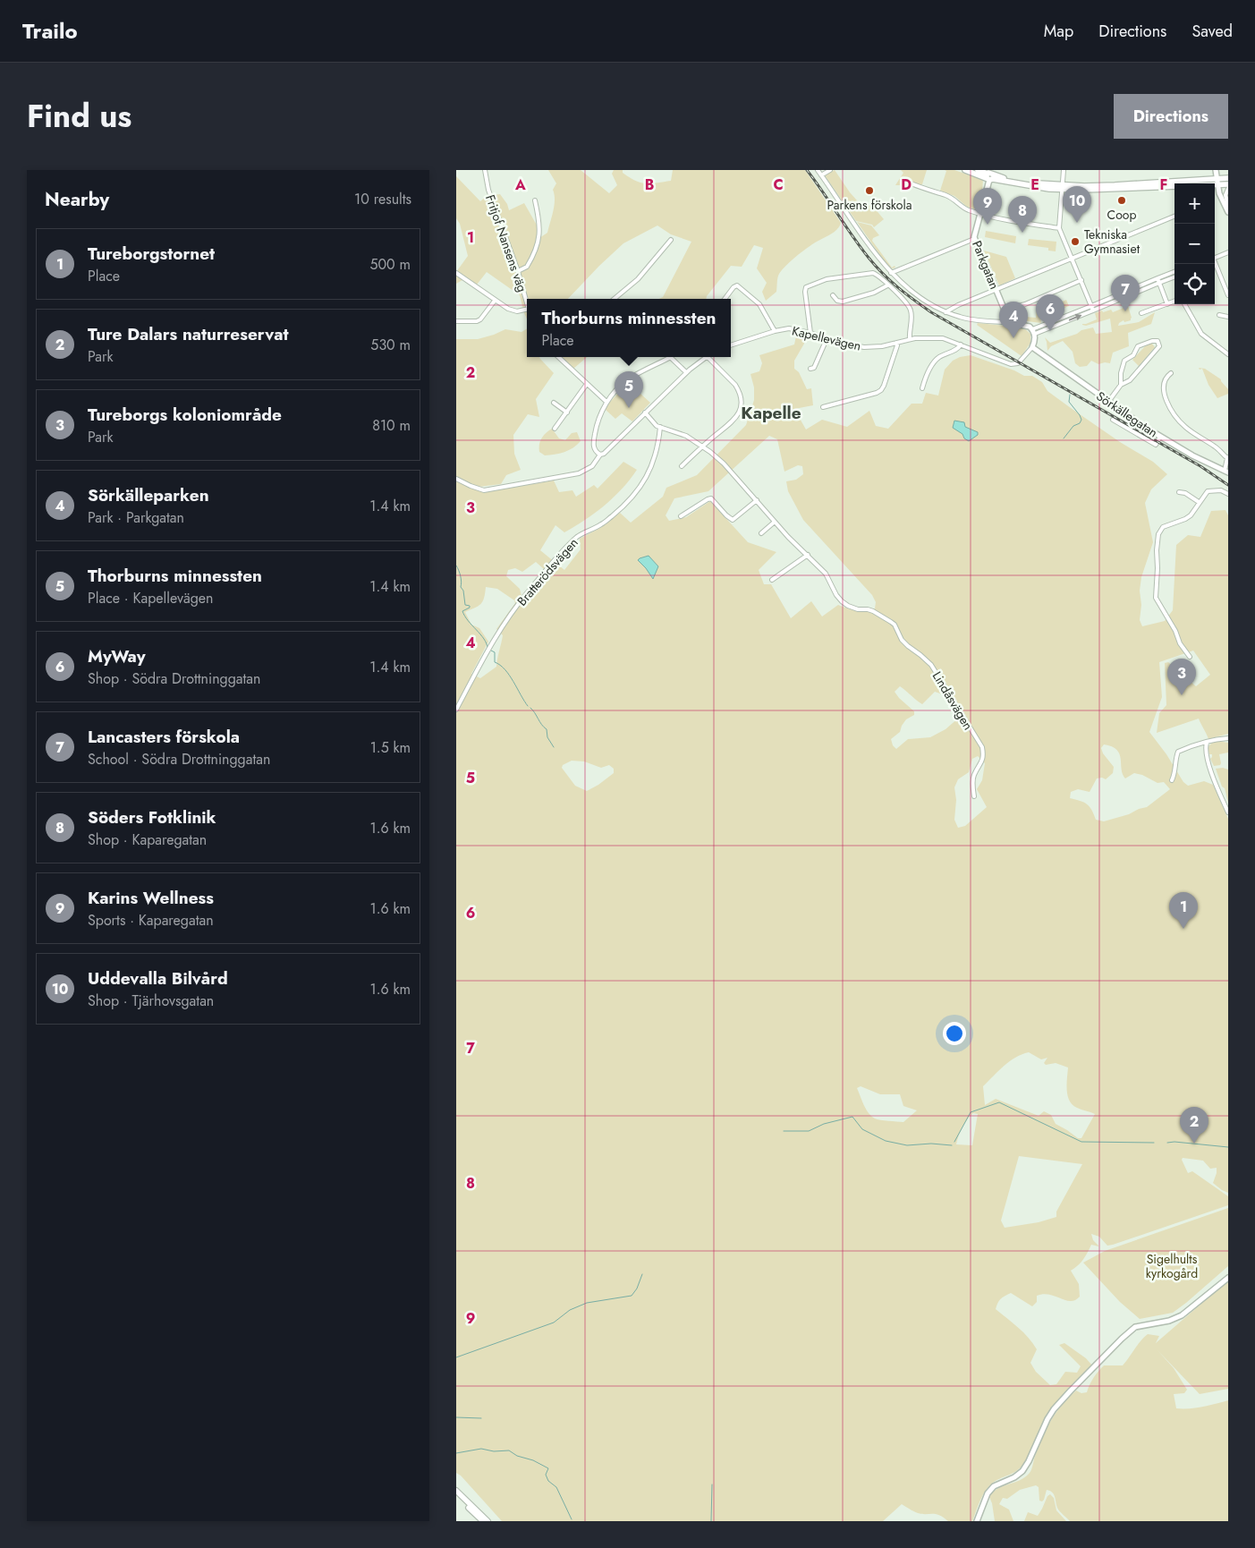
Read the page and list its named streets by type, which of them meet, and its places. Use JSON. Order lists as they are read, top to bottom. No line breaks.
{"streets":{"street":["Fritjof Nansens väg","Parkgatan","Kapellevägen","Sörkällegatan","Bratterödsvägen","Lindåsvägen"]},"crossings":[["Kapellevägen","Sörkällegatan"],["Bratterödsvägen","Lindåsvägen"]],"districts":["Kapelle"],"parks":["Sigelhults kyrkogård"],"places":["Parkens förskola","Coop","Tekniska Gymnasiet"],"page":{"header":"Trailo","nav":["Map","Directions","Saved"],"title":"Find us","buttons":"Directions","heading":["Nearby","10 results"],"map_buttons":["+","−"],"pins":["10","9","8","7","6","4","5","3","1","2"],"list":[{"mark":"1","name":"Tureborgstornet","note":"Place","value":"500 m"},{"mark":"2","name":"Ture Dalars naturreservat","note":"Park","value":"530 m"},{"mark":"3","name":"Tureborgs koloniområde","note":"Park","value":"810 m"},{"mark":"4","name":"Sörkälleparken","note":"Park · Parkgatan","value":"1.4 km"},{"mark":"5","name":"Thorburns minnessten","note":"Place · Kapellevägen","value":"1.4 km"},{"mark":"6","name":"MyWay","note":"Shop · Södra Drottninggatan","value":"1.4 km"},{"mark":"7","name":"Lancasters förskola","note":"School · Södra Drottninggatan","value":"1.5 km"},{"mark":"8","name":"Söders Fotklinik","note":"Shop · Kaparegatan","value":"1.6 km"},{"mark":"9","name":"Karins Wellness","note":"Sports · Kaparegatan","value":"1.6 km"},{"mark":"10","name":"Uddevalla Bilvård","note":"Shop · Tjärhovsgatan","value":"1.6 km"}],"popup":["Thorburns minnessten","Place"]},"grid":{"columns":["A","B","C","D","E","F"],"rows":["1","2","3","4","5","6","7","8","9"]}}
